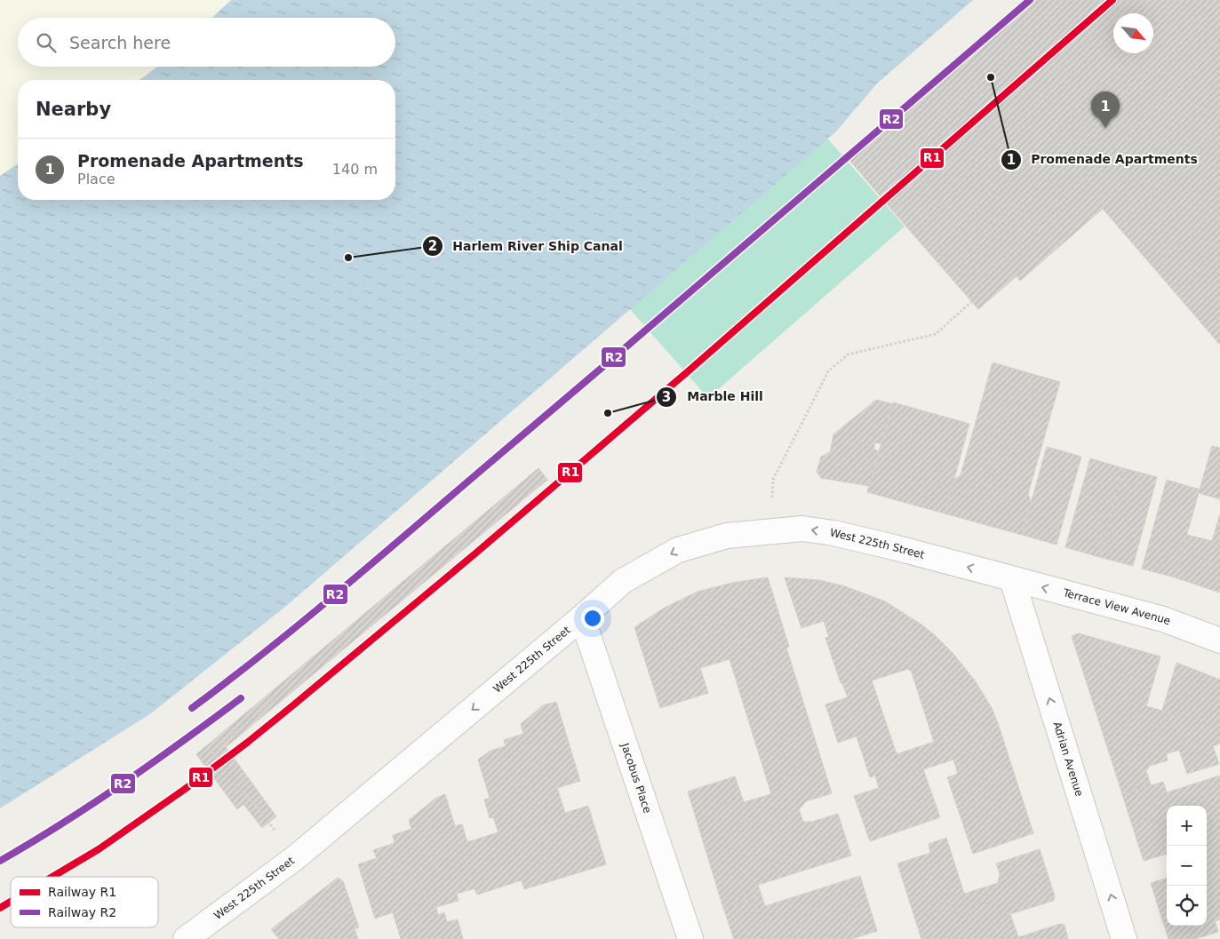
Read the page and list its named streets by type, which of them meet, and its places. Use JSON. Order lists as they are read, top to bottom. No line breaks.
{"streets":{"street":["West 225th Street","Terrace View Avenue","Adrian Avenue","Jacobus Place"]},"crossings":[["West 225th Street","Terrace View Avenue"],["West 225th Street","Adrian Avenue"],["West 225th Street","Jacobus Place"],["Terrace View Avenue","Adrian Avenue"]],"one_way":["West 225th Street","Terrace View Avenue","Adrian Avenue"],"places":["Promenade Apartments","Harlem River Ship Canal","Marble Hill"],"lines":["rail line R1","rail line R2"],"legend":["Railway R1","Railway R2"],"north":"bottom right","page":{"search":"Search here","heading":"Nearby","pins":"1","list":[{"mark":"1","name":"Promenade Apartments","note":"Place","value":"140 m"}],"map_buttons":["+","−"]}}
